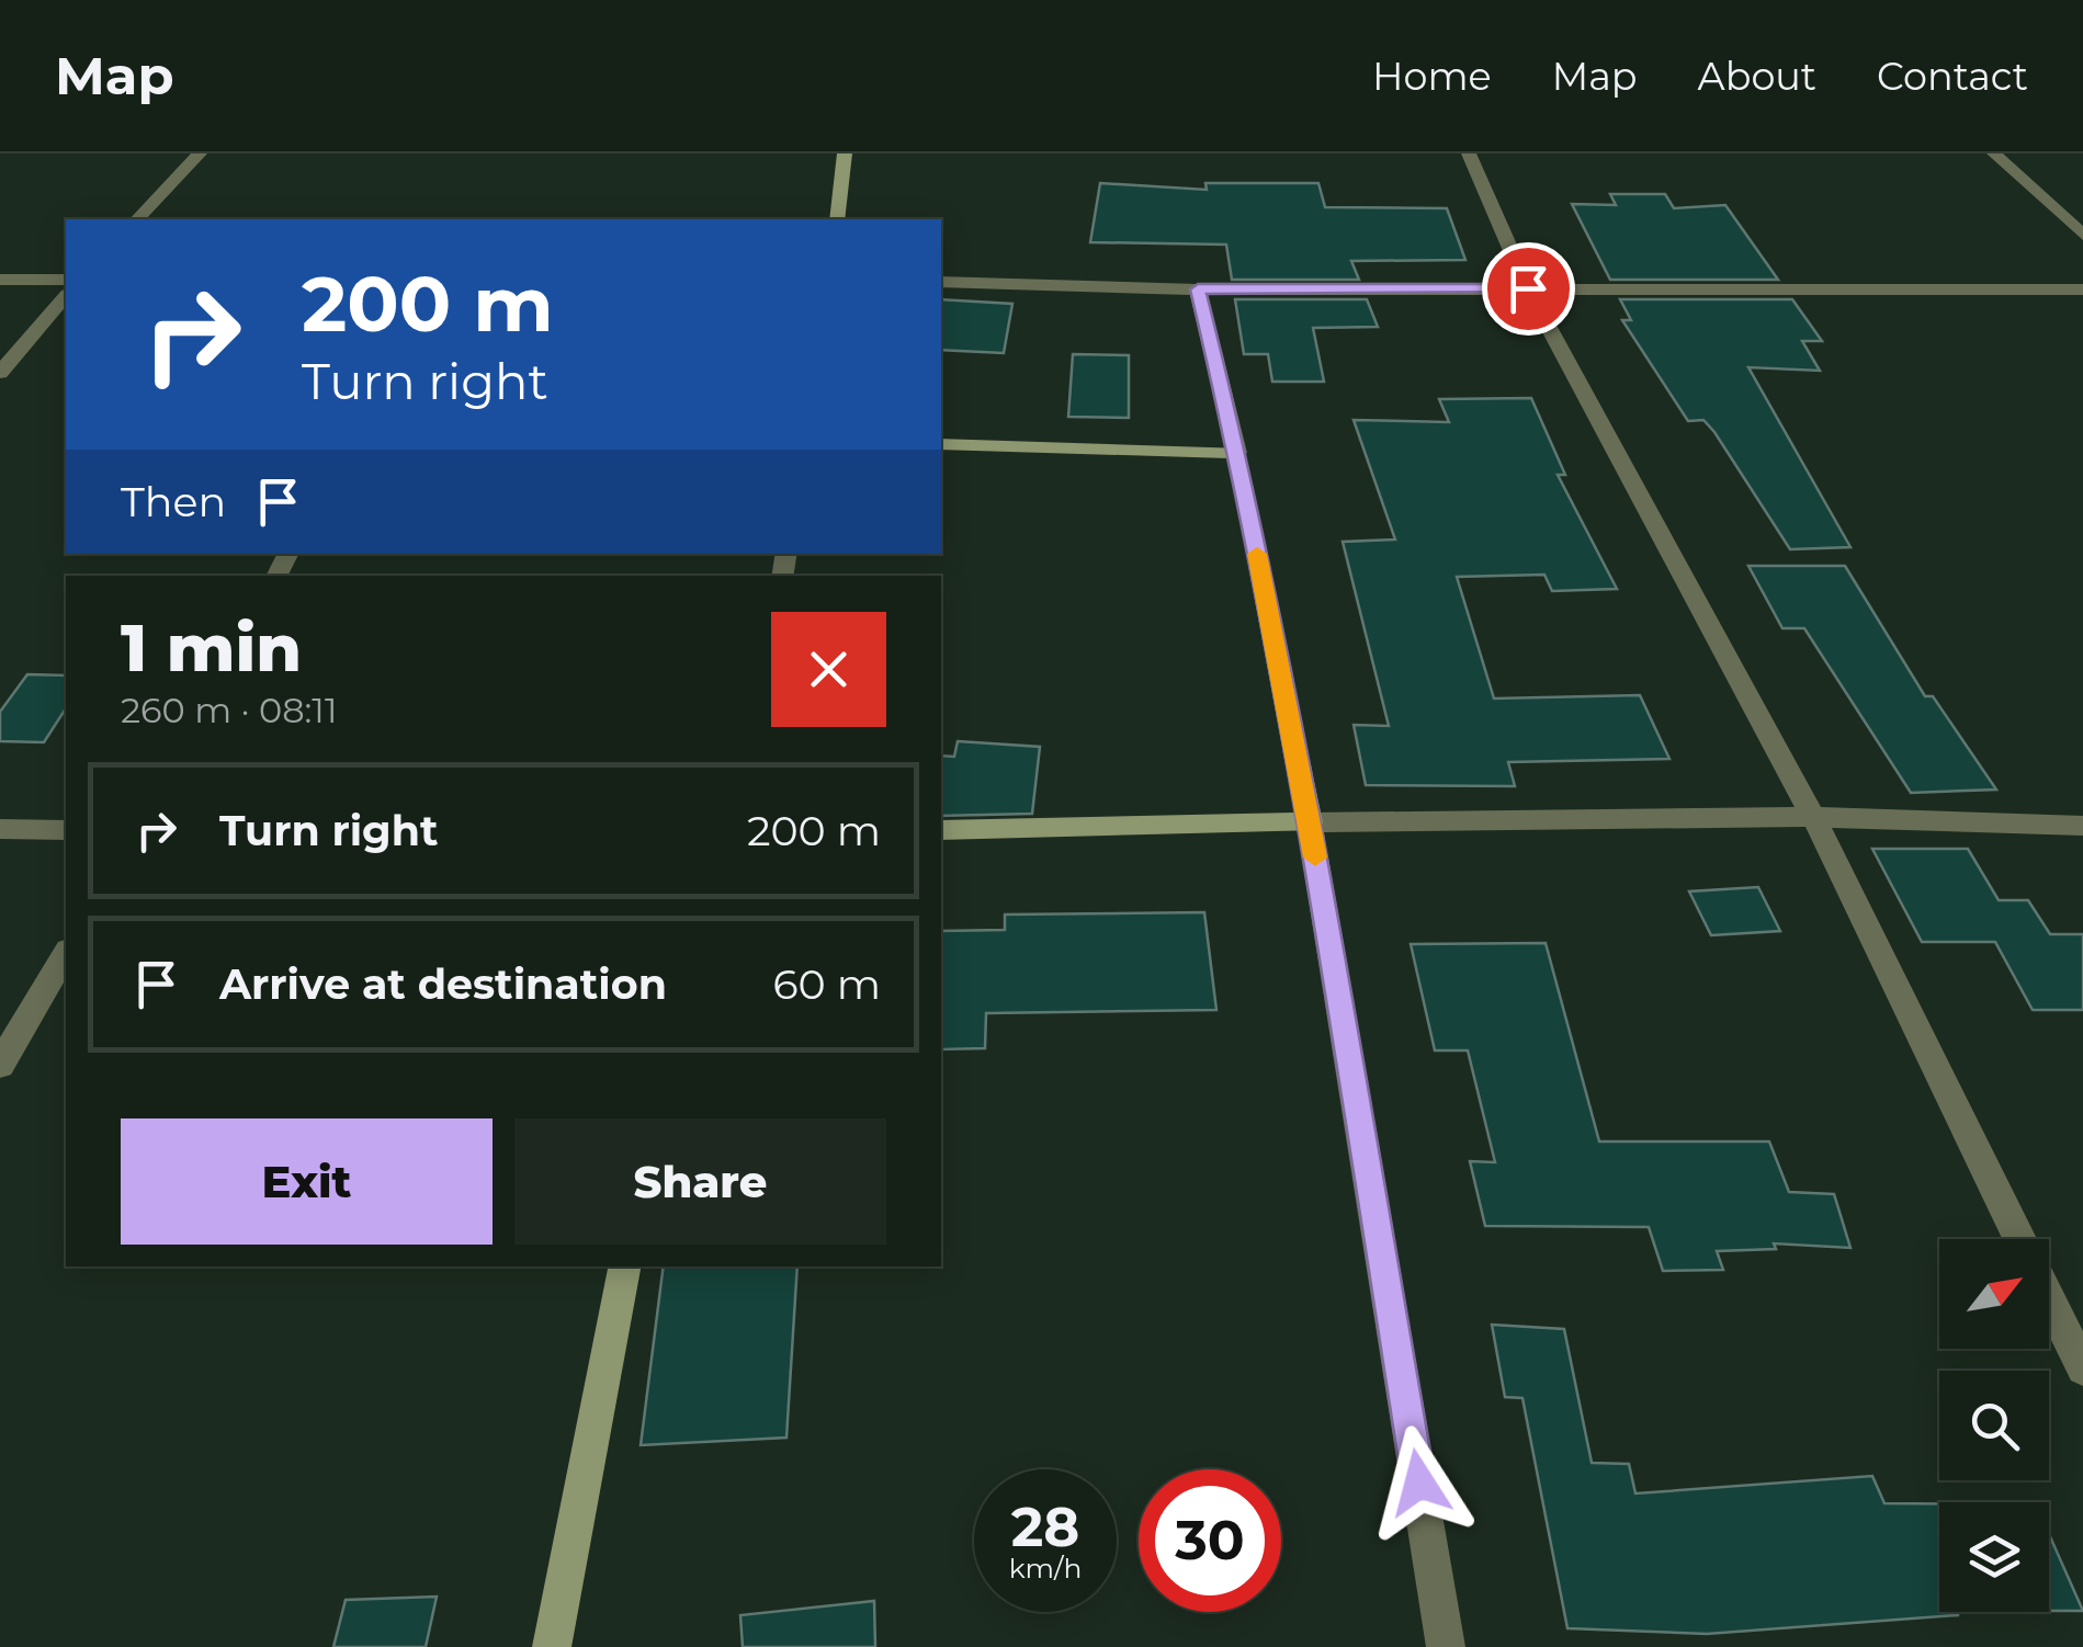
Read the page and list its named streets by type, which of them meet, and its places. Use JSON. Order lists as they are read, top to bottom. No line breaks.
{"north":"top right","page":{"header":"Map","nav":["Home","Map","About","Contact"],"turn":["200 m","Turn right"],"then":"Then","heading":["1 min","260 m · 08:11"],"list":[{"name":"Turn right","value":"200 m"},{"name":"Arrive at destination","value":"60 m"}],"buttons":["Exit","Share"],"speed":"28 km/h","limit":"30"}}
